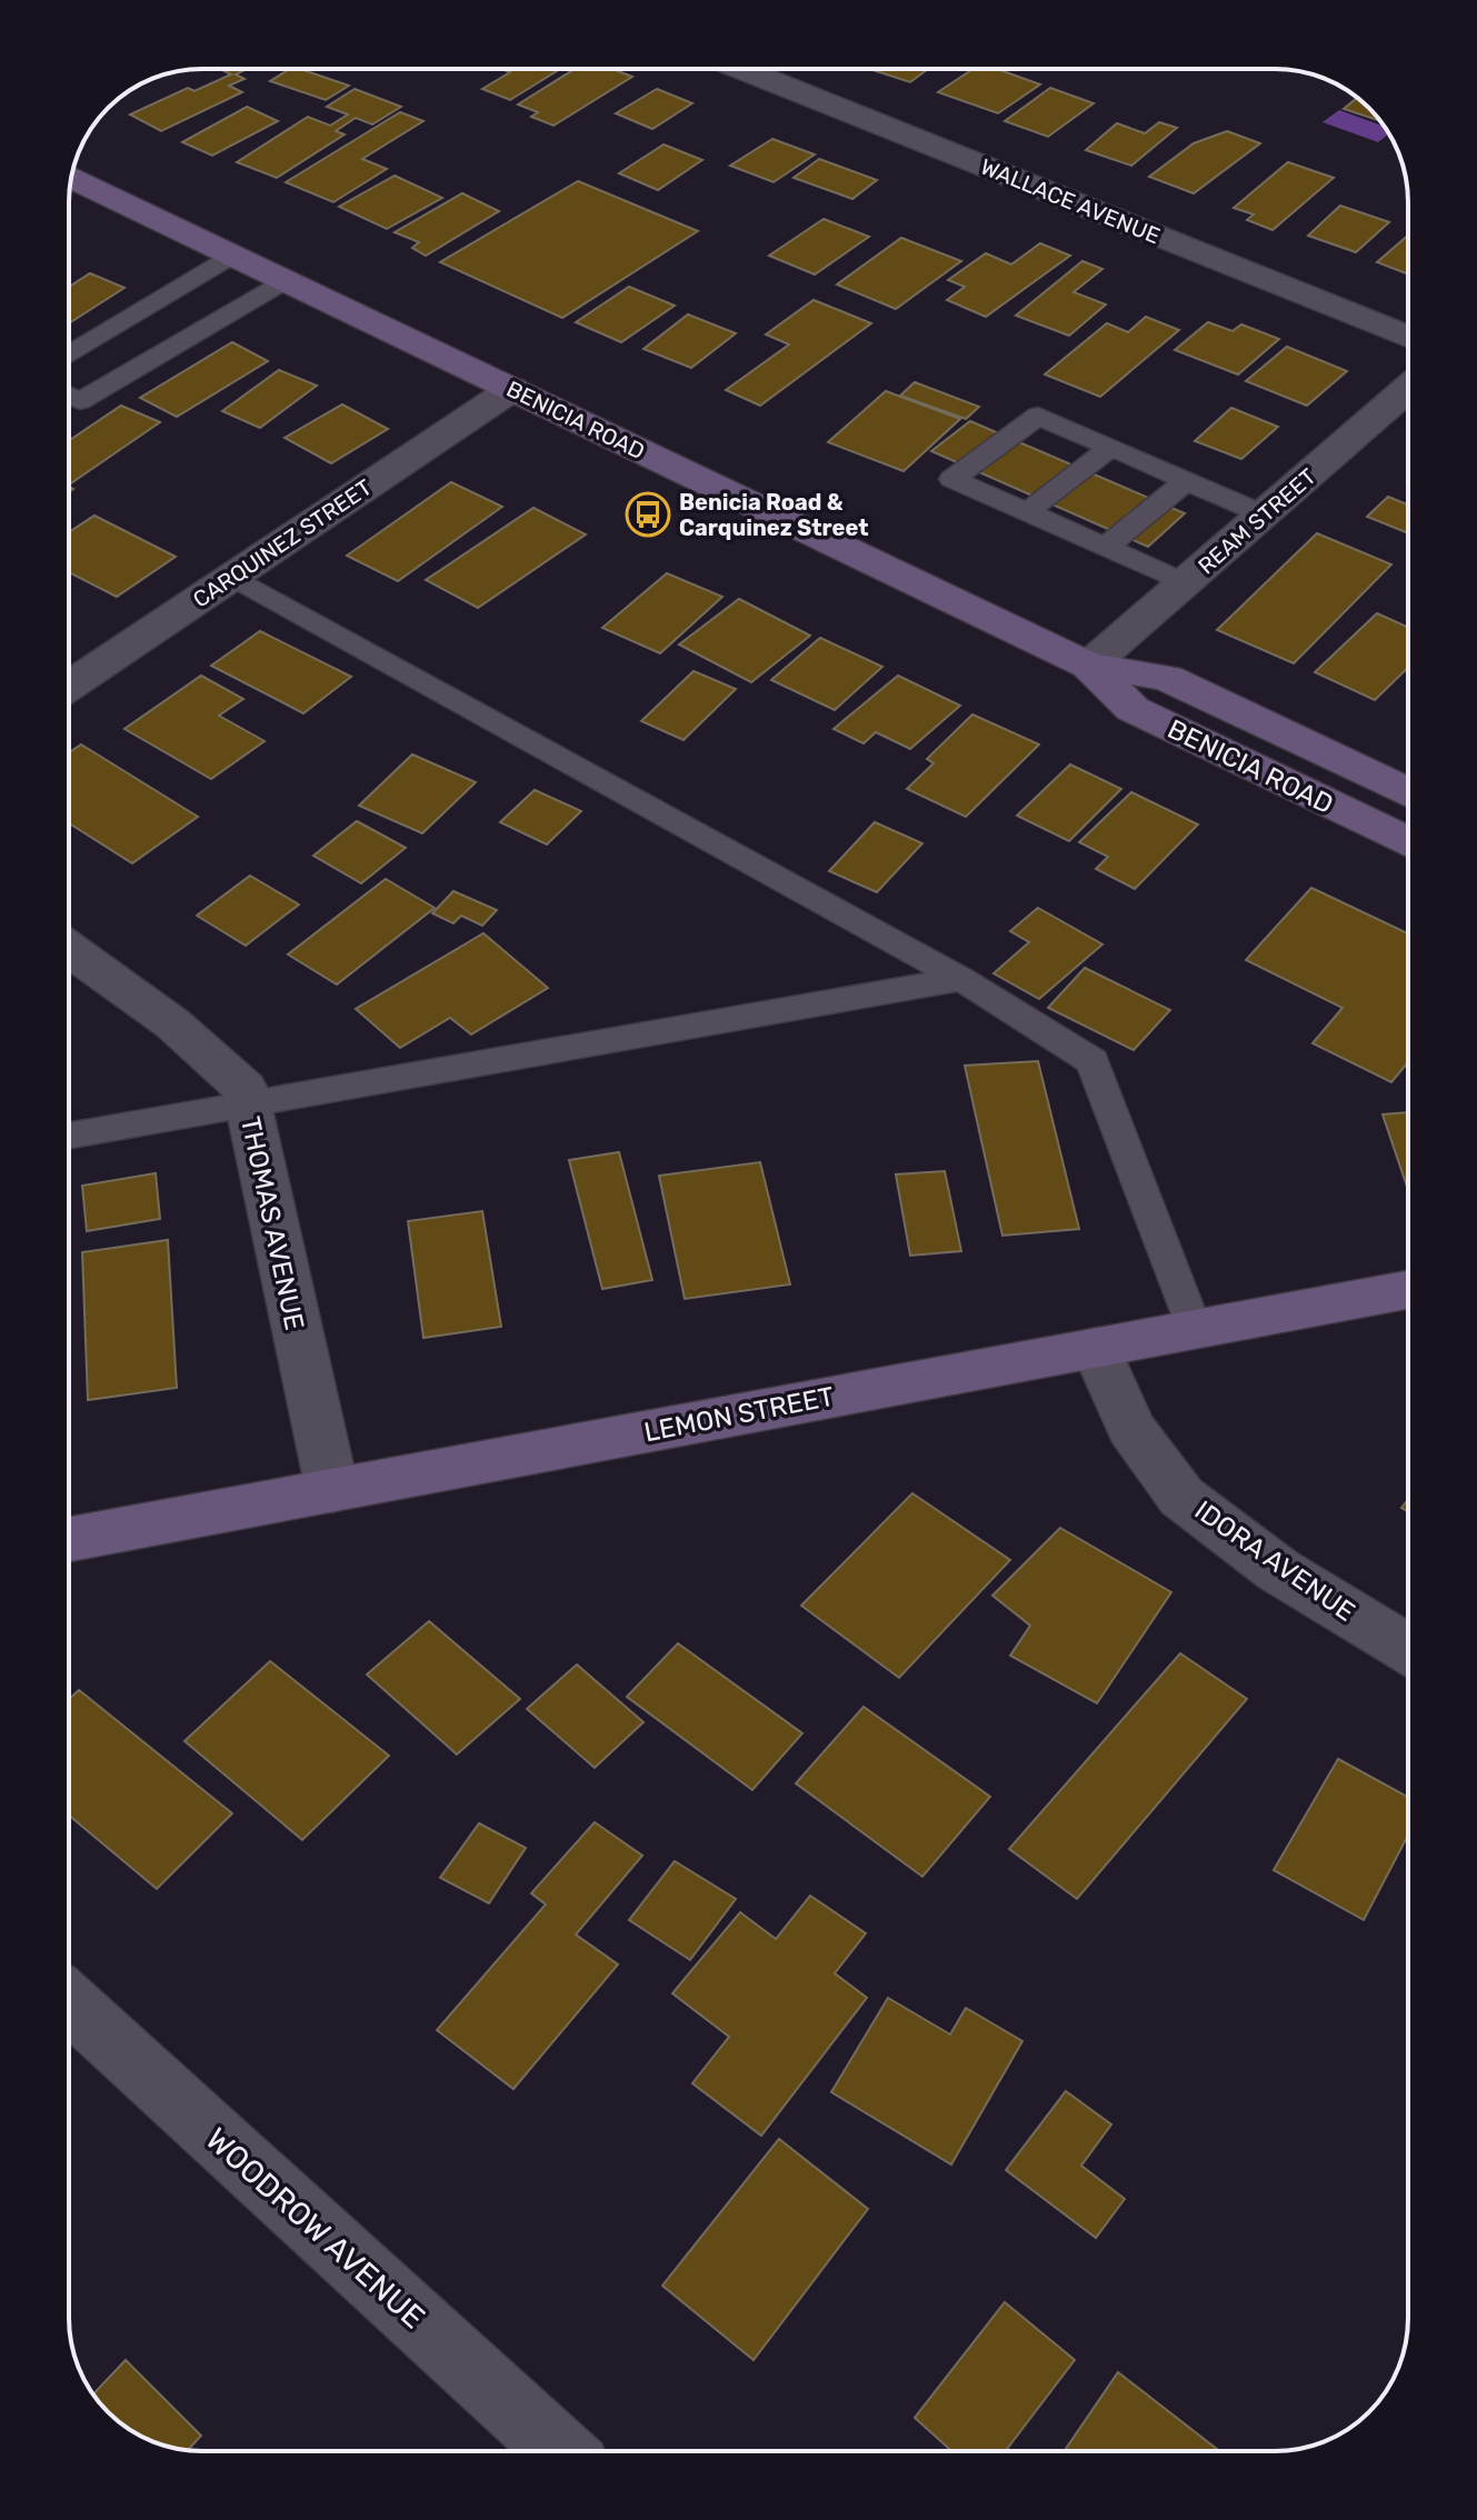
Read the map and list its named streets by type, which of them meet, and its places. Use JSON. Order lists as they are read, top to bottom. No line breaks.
{"streets":{"main road":["BENICIA ROAD","LEMON STREET"],"street":["WALLACE AVENUE","REAM STREET","CARQUINEZ STREET","THOMAS AVENUE","IDORA AVENUE","WOODROW AVENUE"]},"crossings":[["BENICIA ROAD","REAM STREET"],["BENICIA ROAD","CARQUINEZ STREET"],["THOMAS AVENUE","LEMON STREET"],["LEMON STREET","IDORA AVENUE"]],"places":{"bus stop":["Benicia Road & Carquinez Street"]}}
